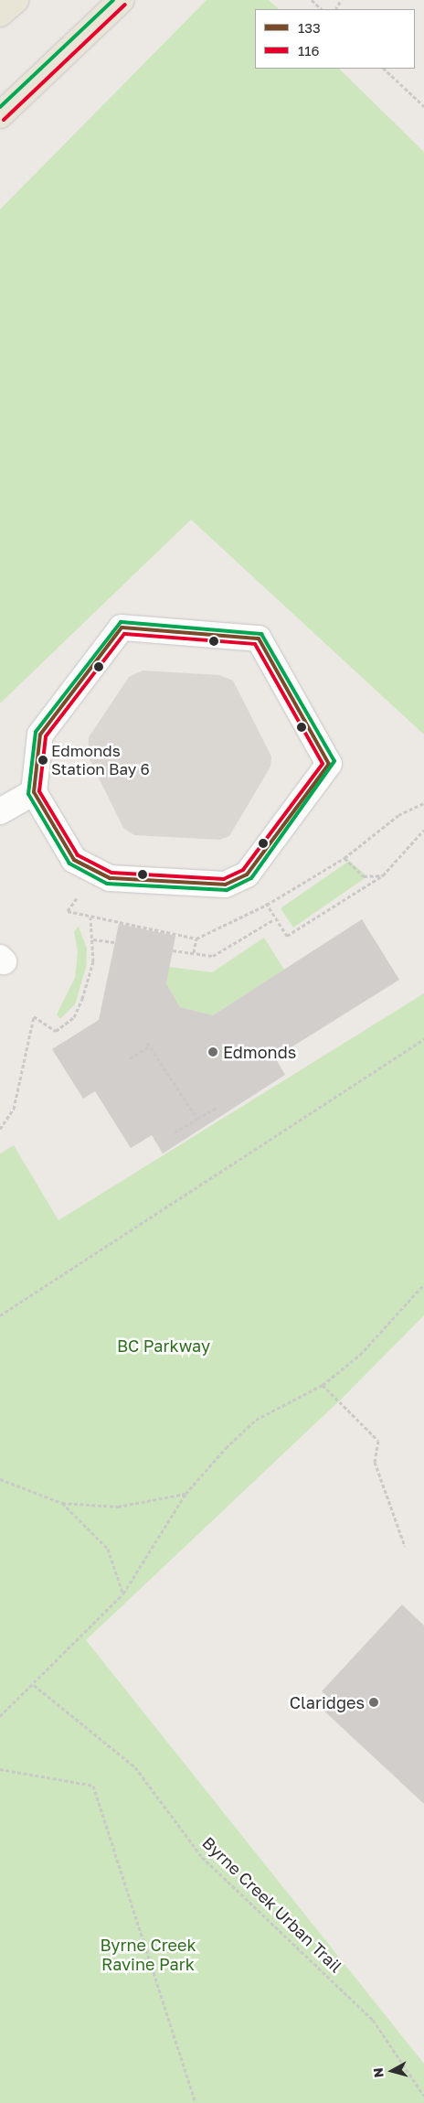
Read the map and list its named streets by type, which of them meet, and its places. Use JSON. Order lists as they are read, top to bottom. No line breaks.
{"streets":{"path":["Byrne Creek Urban Trail"]},"parks":["BC Parkway","Byrne Creek Ravine Park"],"places":["Edmonds Station Bay 6","Edmonds","Claridges"],"lines":["transit line 116","transit line 133"],"legend":["133","116"],"north":"left"}
